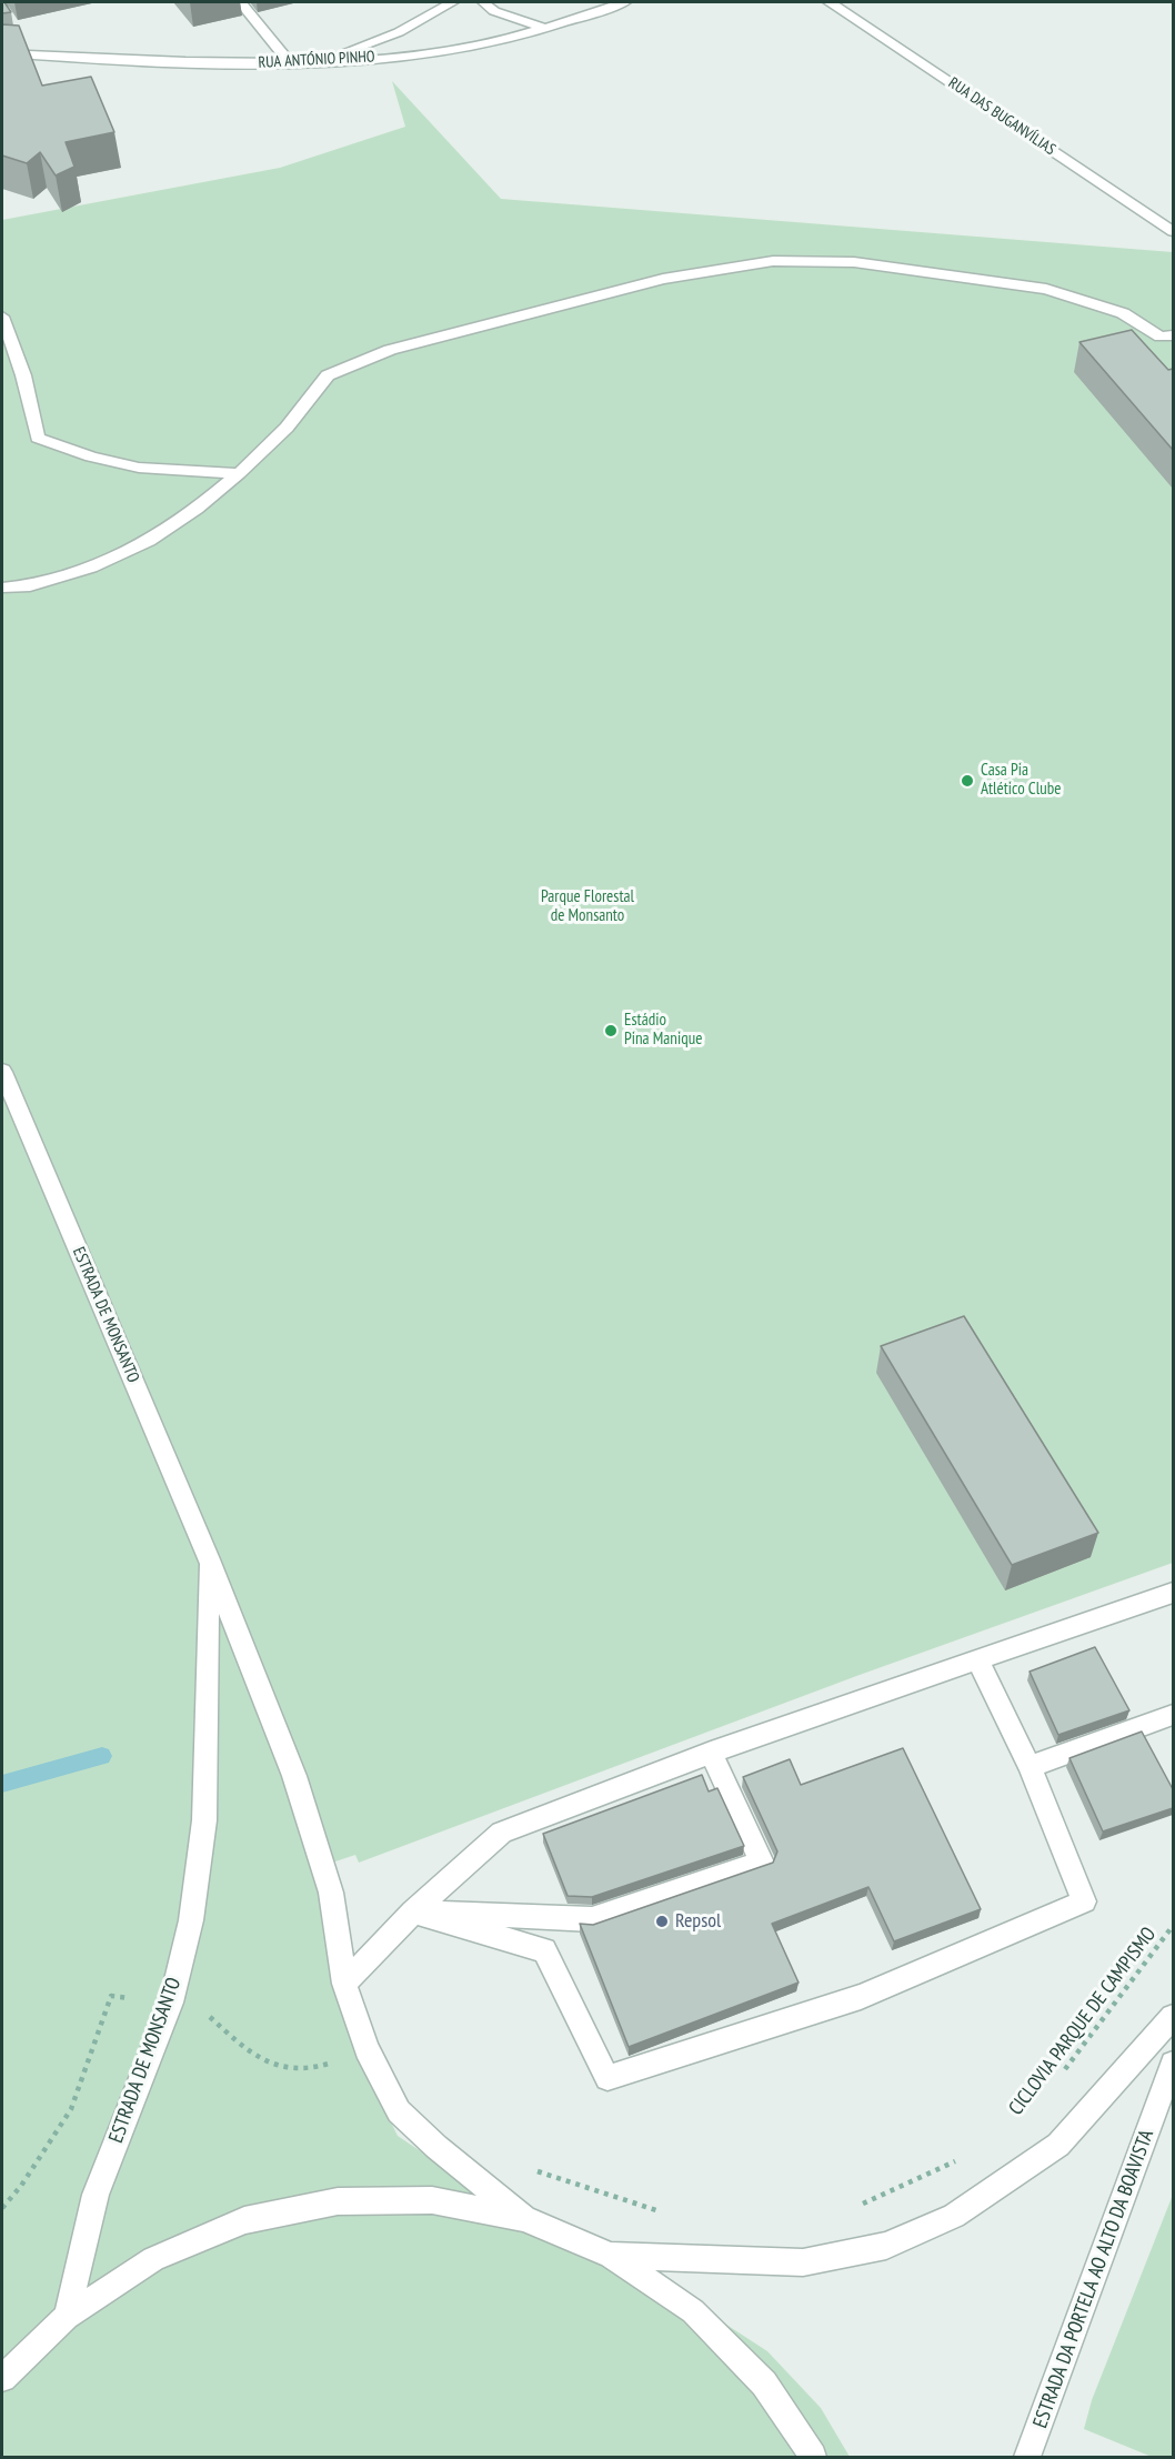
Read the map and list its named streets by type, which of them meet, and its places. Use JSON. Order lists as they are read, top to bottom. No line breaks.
{"streets":{"street":["RUA ANTÓNIO PINHO","RUA DAS BUGANVÍLIAS","ESTRADA DE MONSANTO","ESTRADA DA PORTELA AO ALTO DA BOAVISTA"],"path":["CICLOVIA PARQUE DE CAMPISMO"]},"parks":["Parque Florestal de Monsanto"],"places":["Casa Pia Atlético Clube","Estádio Pina Manique","Repsol"]}
